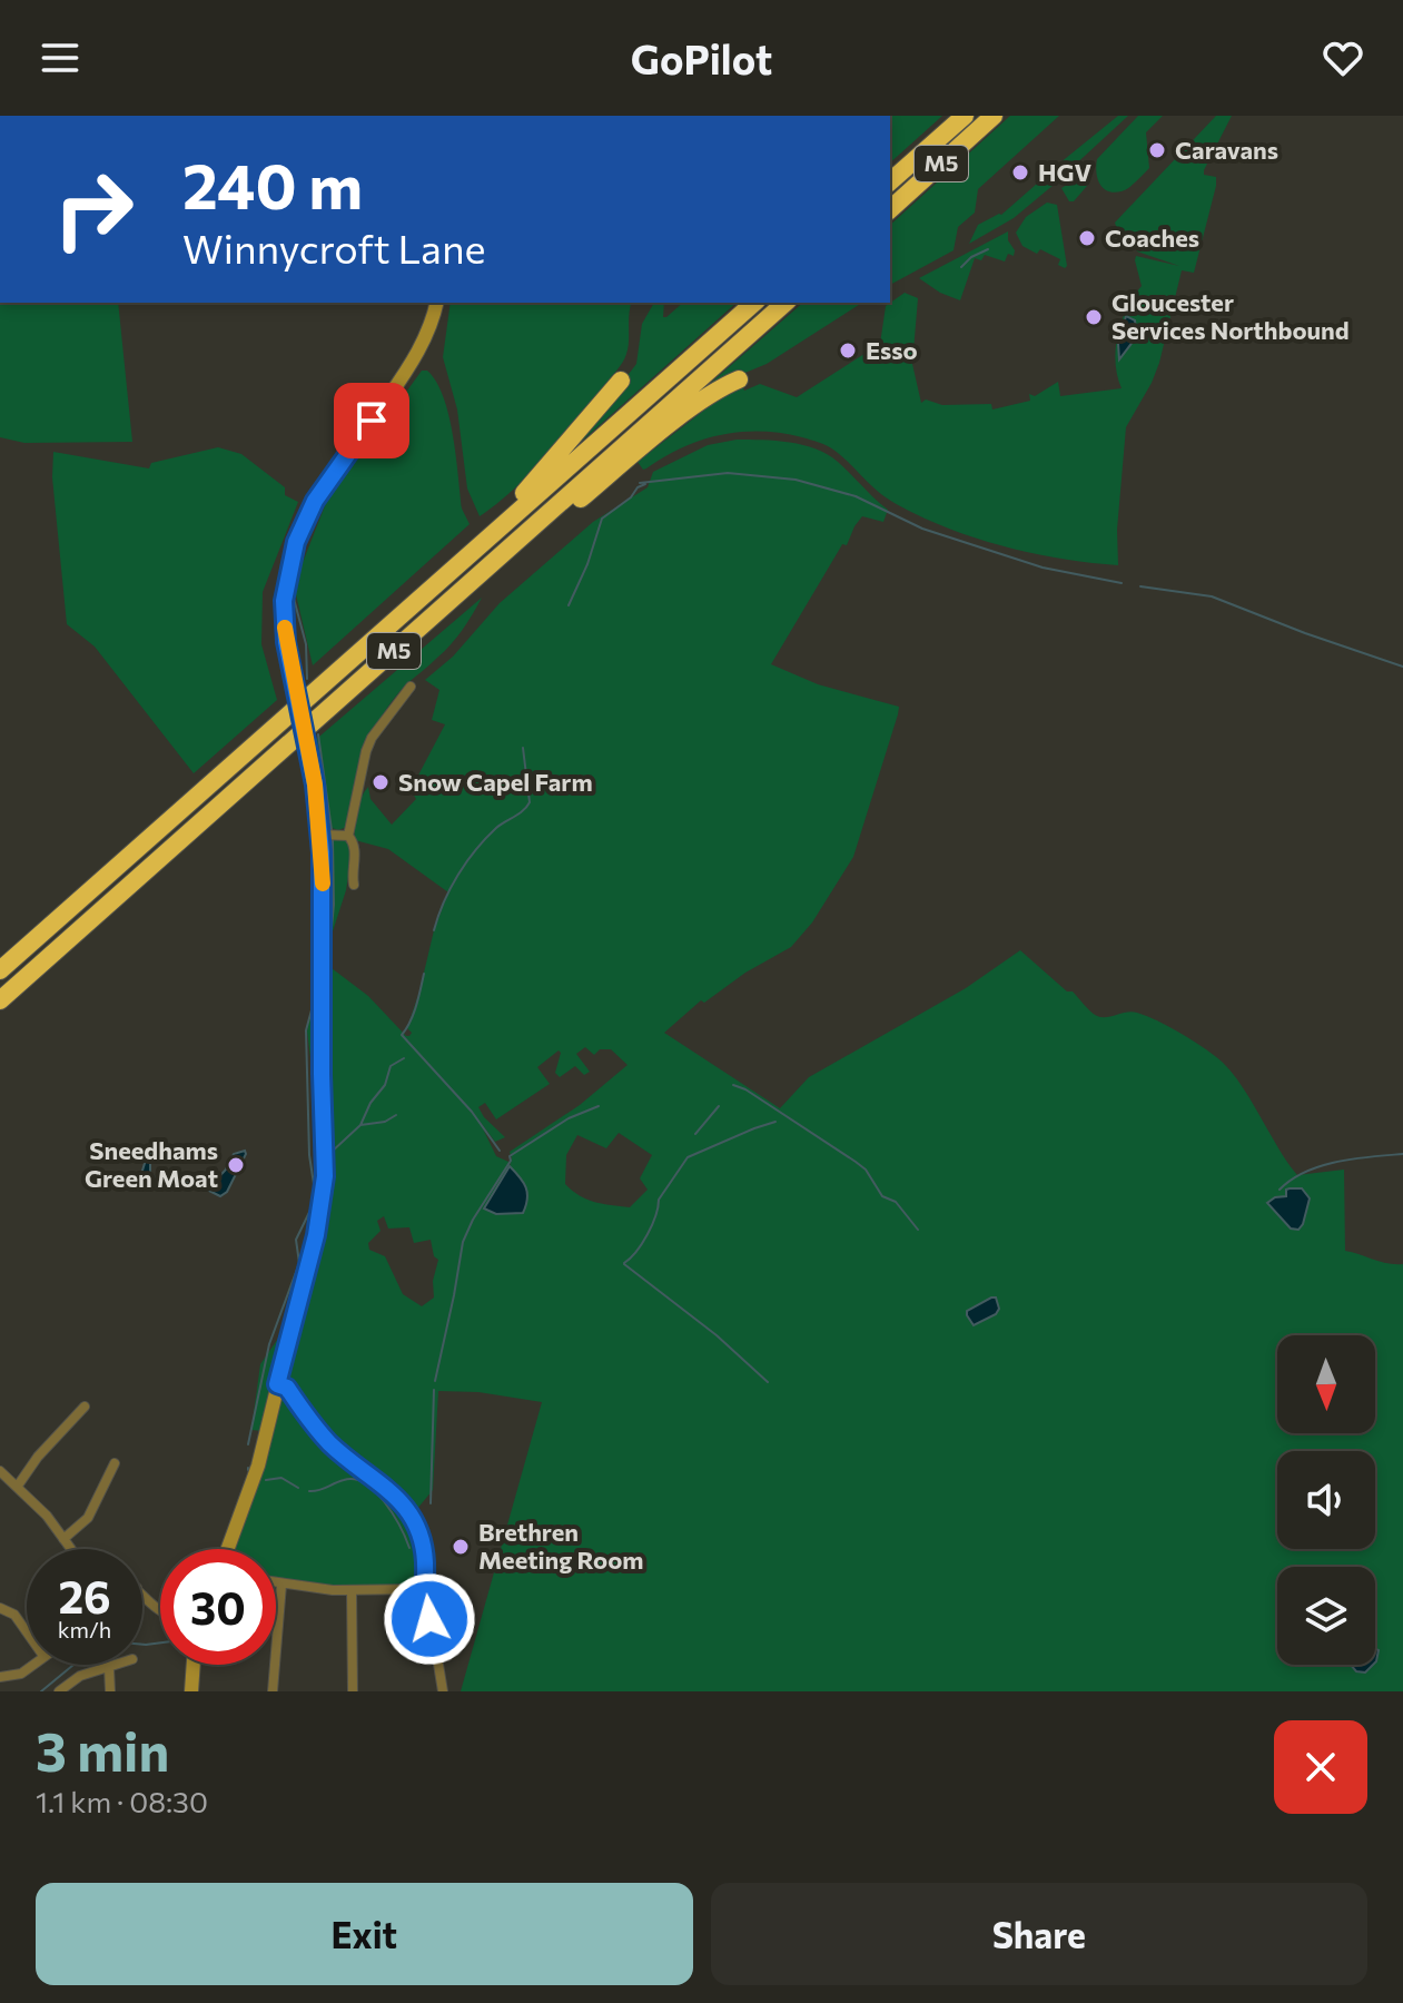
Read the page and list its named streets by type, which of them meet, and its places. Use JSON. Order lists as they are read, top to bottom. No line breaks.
{"streets":{"highway":["M5"]},"places":["Caravans","HGV","Coaches","Gloucester Services Northbound","Esso","Snow Capel Farm","Sneedhams Green Moat","Brethren Meeting Room"],"north":"bottom","page":{"header":"GoPilot","turn":["240 m","Winnycroft Lane"],"speed":"26 km/h","limit":"30","heading":["3 min","1.1 km · 08:30"],"buttons":["Exit","Share"]}}
